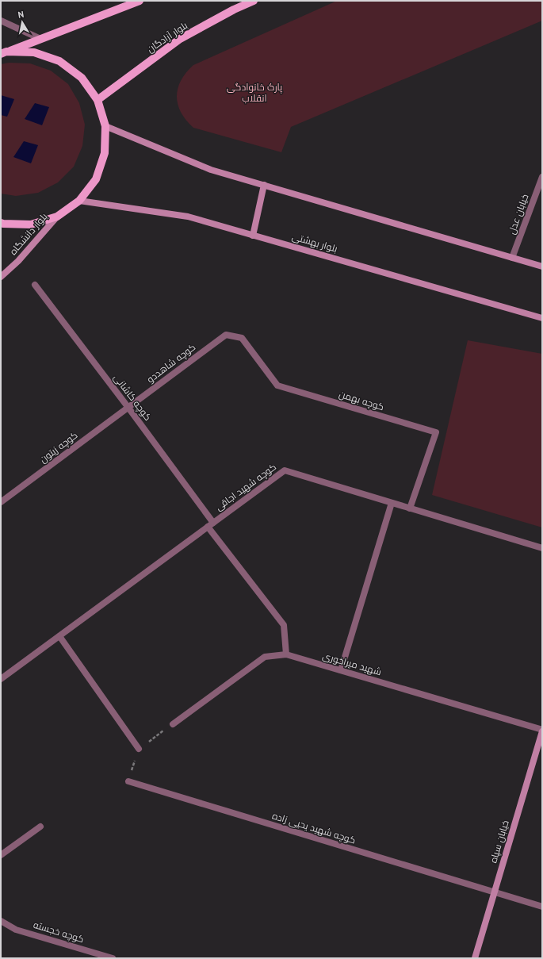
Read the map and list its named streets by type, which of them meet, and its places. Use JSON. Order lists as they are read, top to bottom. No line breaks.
{"streets":{"main road":["بلوار آزادگان","بلوار دانشگاه","بلوار بهشتی","خیابان سپاه"],"street":["خیابان عدل","کوچه شاهددو","کوچه کاشانی","کوچه بهمن","کوچه زیتون","کوچه شهید اجاقی","شهید میراخوری","کوچه شهید یحیی زاده","کوچه خجسته"]},"crossings":[["کوچه شاهددو","کوچه کاشانی"],["کوچه شاهددو","کوچه بهمن"],["کوچه شاهددو","کوچه زیتون"],["کوچه کاشانی","کوچه زیتون"],["کوچه کاشانی","کوچه شهید اجاقی"],["کوچه کاشانی","شهید میراخوری"],["کوچه بهمن","کوچه شهید اجاقی"],["شهید میراخوری","خیابان سپاه"],["کوچه شهید یحیی زاده","خیابان سپاه"]],"parks":["پارک خانوادگی انقلاب"],"north":"top"}
